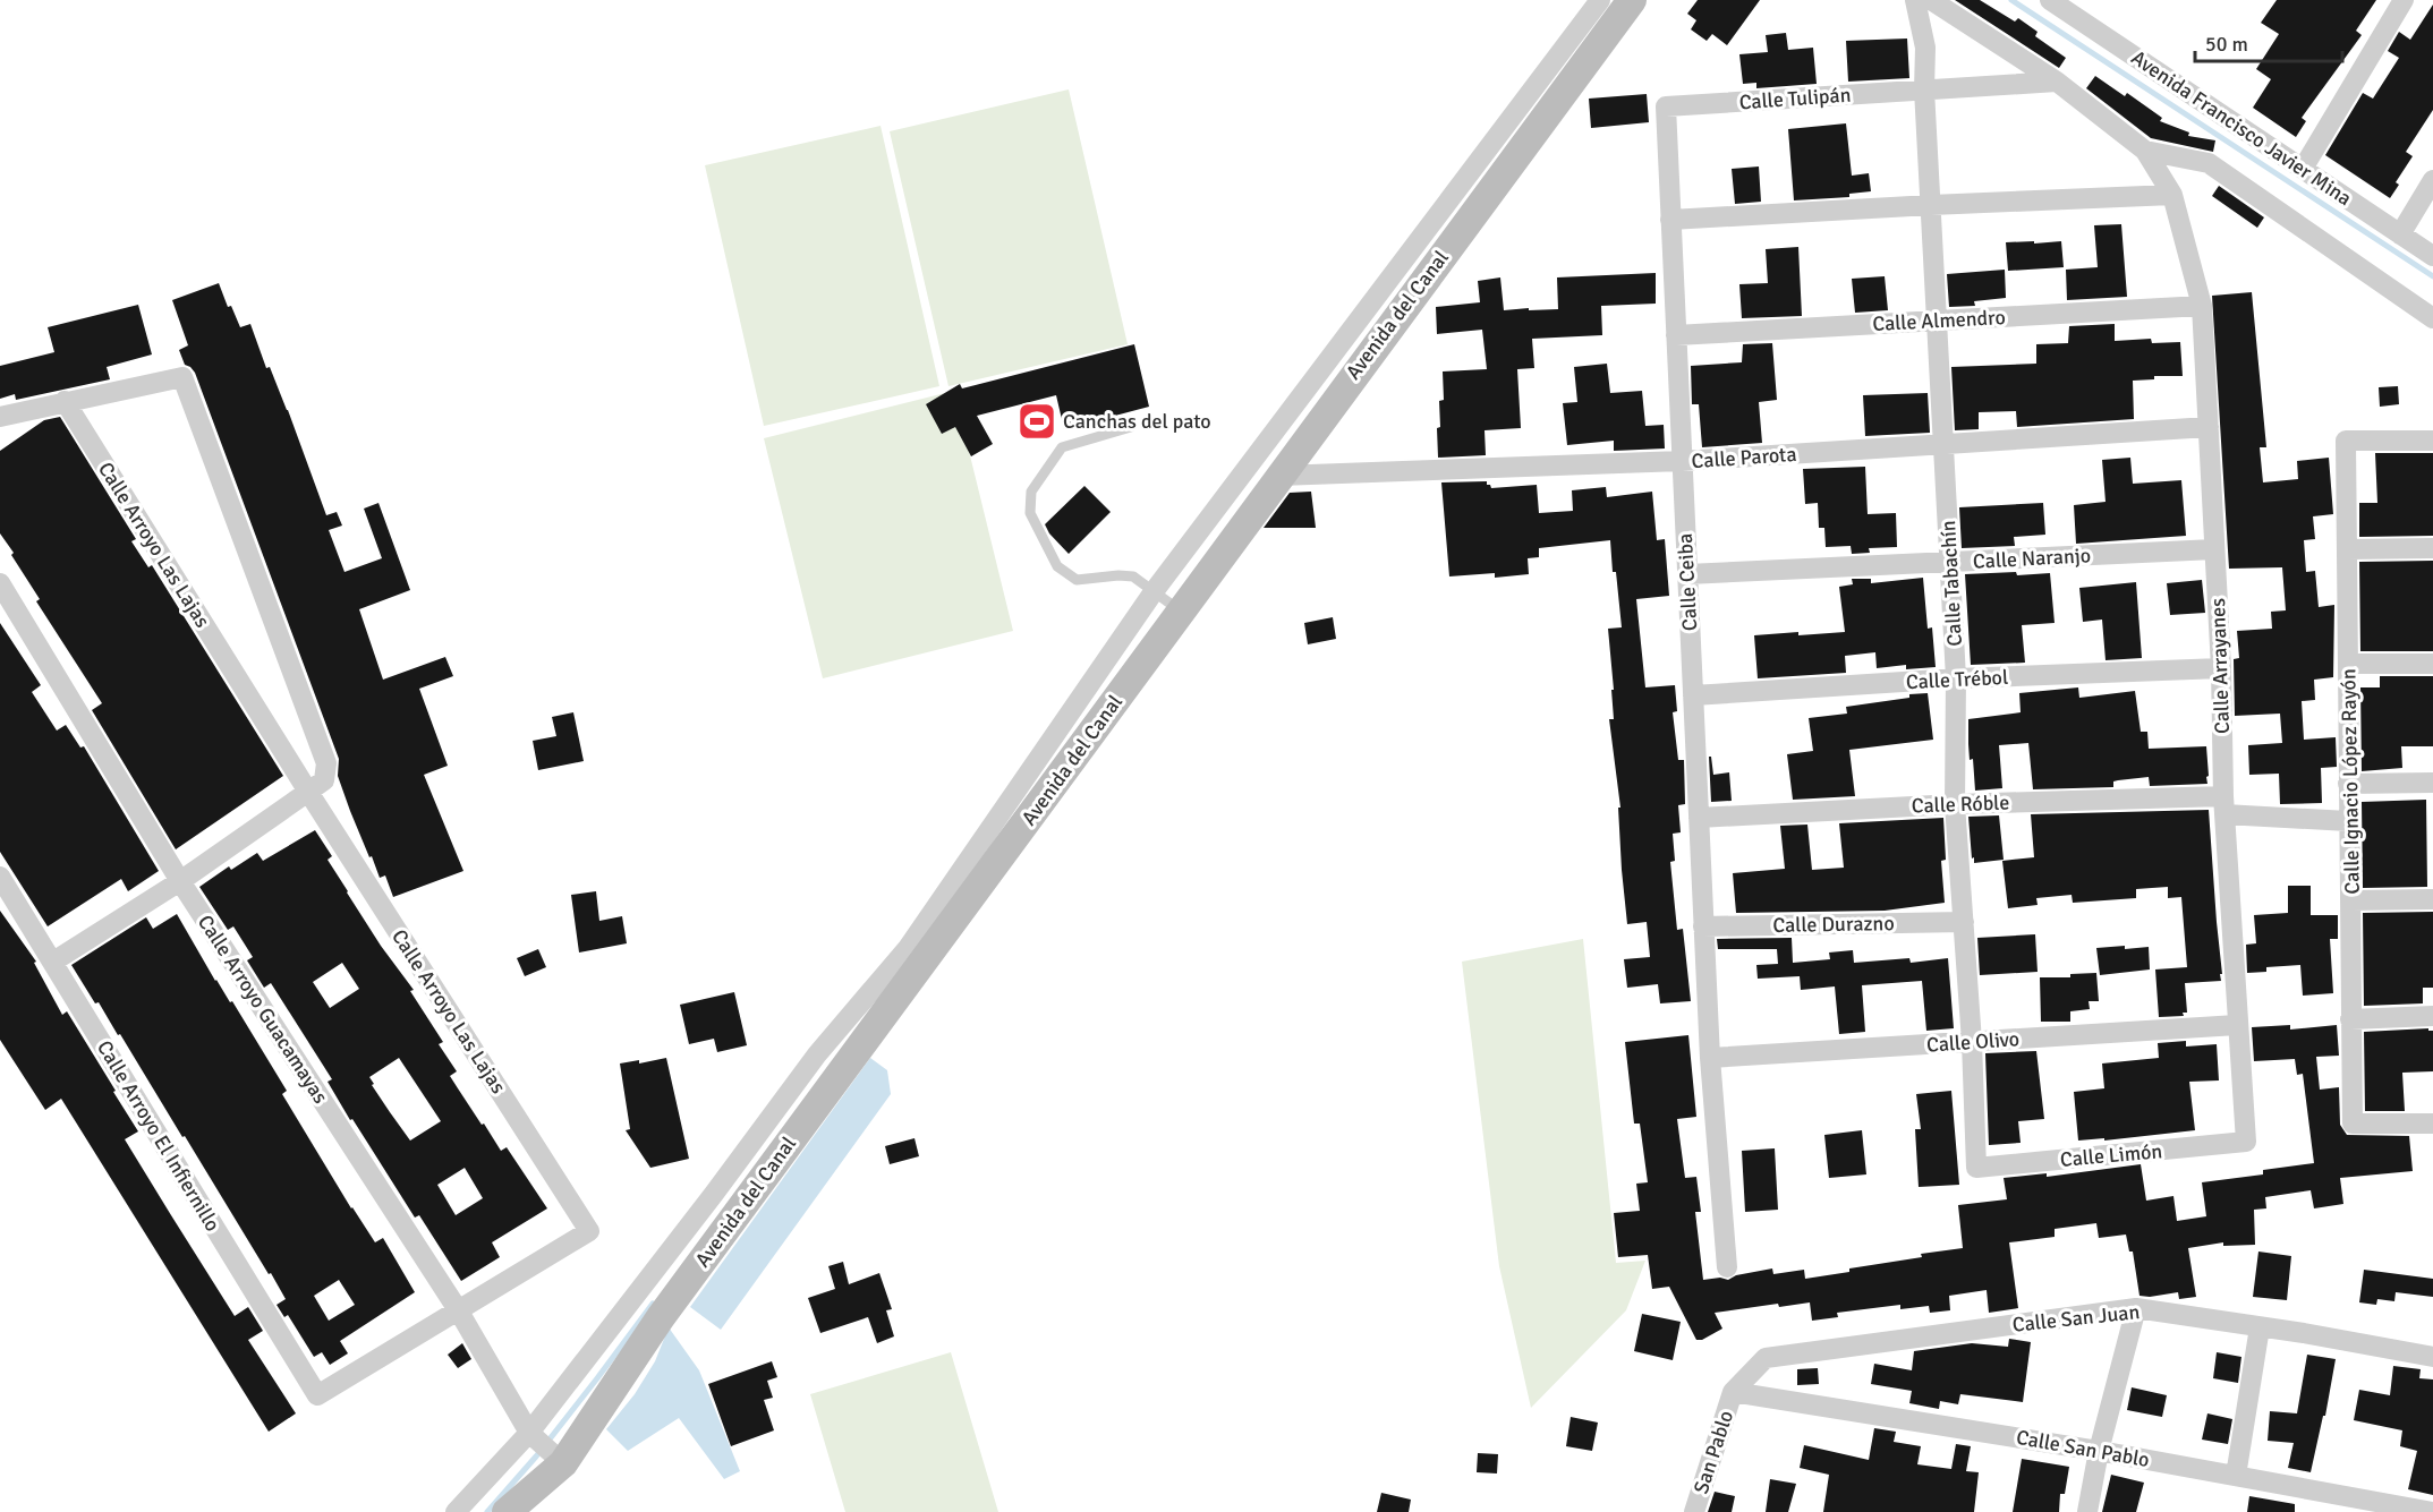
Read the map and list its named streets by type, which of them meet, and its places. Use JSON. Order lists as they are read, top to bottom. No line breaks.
{"streets":{"street":["Calle Tulipán","Avenida Francisco Javier Mina","Avenida del Canal","Calle Almendro","Calle Parota","Calle Arroyo Las Lajas","Calle Naranjo","Calle Ceiba","Calle Tabachín","Calle Arrayanes","Calle Trébol","Calle Ignacio López Rayón","Calle Róble","Calle Durazno","Calle Arroyo Guacamayas","Calle Olivo","Calle Arroyo El Infiernillo","Calle Limón","Calle San Juan","Calle San Pablo","San Pablo"]},"crossings":[["Calle Tulipán","Calle Ceiba"],["Calle Tulipán","Calle Tabachín"],["Avenida del Canal","Calle Parota"],["Avenida del Canal","Calle Arroyo Guacamayas"],["Calle Almendro","Calle Ceiba"],["Calle Almendro","Calle Tabachín"],["Calle Almendro","Calle Arrayanes"],["Calle Parota","Calle Ceiba"],["Calle Parota","Calle Tabachín"],["Calle Parota","Calle Arrayanes"],["Calle Arroyo Las Lajas","Calle Arroyo Guacamayas"],["Calle Arroyo Las Lajas","Calle Arroyo El Infiernillo"],["Calle Naranjo","Calle Ceiba"],["Calle Naranjo","Calle Tabachín"],["Calle Naranjo","Calle Arrayanes"],["Calle Ceiba","Calle Trébol"],["Calle Ceiba","Calle Róble"],["Calle Ceiba","Calle Durazno"],["Calle Ceiba","Calle Olivo"],["Calle Tabachín","Calle Trébol"],["Calle Tabachín","Calle Róble"],["Calle Tabachín","Calle Durazno"],["Calle Tabachín","Calle Olivo"],["Calle Tabachín","Calle Limón"],["Calle Arrayanes","Calle Trébol"],["Calle Arrayanes","Calle Róble"],["Calle Arrayanes","Calle Olivo"],["Calle Arrayanes","Calle Limón"],["Calle Ignacio López Rayón","Calle Róble"],["Calle Arroyo Guacamayas","Calle Arroyo El Infiernillo"],["Calle San Juan","Calle San Pablo"],["Calle San Juan","San Pablo"],["Calle San Pablo","San Pablo"]],"places":{"sports":["Canchas del pato"]},"scale_bar":"50 m"}
